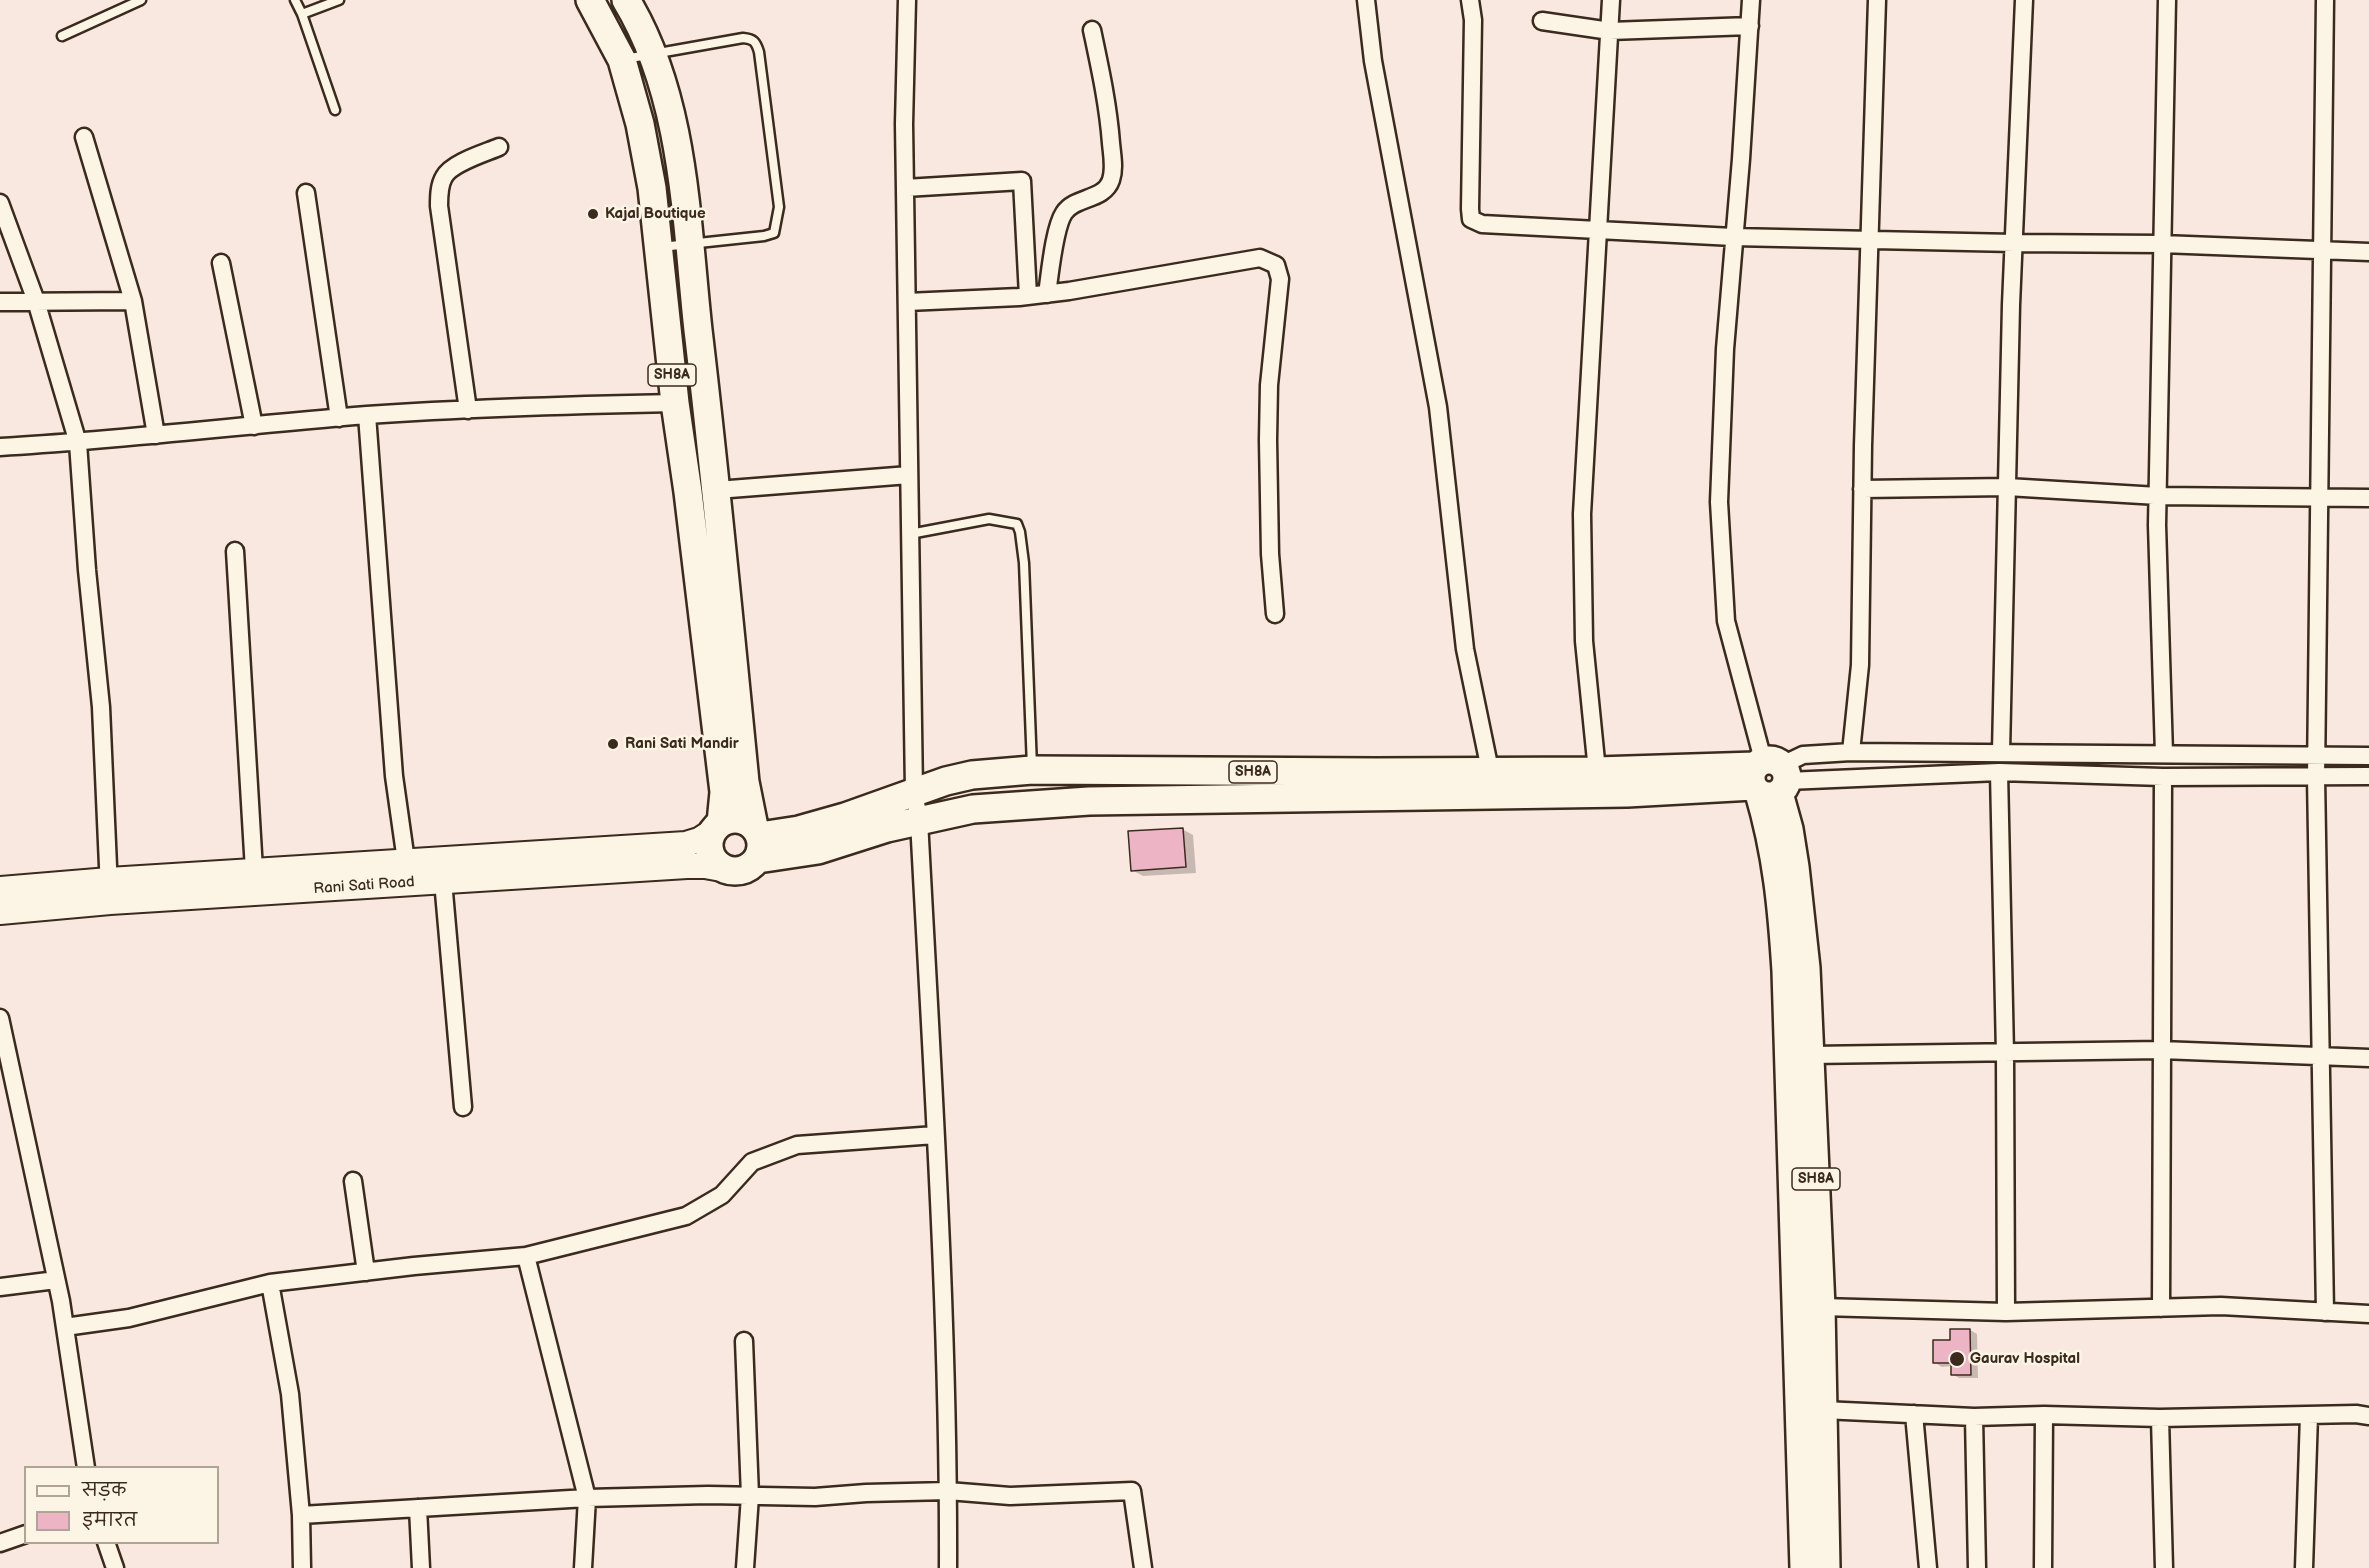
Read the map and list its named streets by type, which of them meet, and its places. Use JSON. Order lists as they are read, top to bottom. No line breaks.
{"streets":{"main road":["SH8A"],"street":["Rani Sati Road"]},"crossings":[["SH8A","Rani Sati Road"]],"places":["Kajal Boutique","Rani Sati Mandir","Gaurav Hospital"],"legend":["सड़क","इमारत"]}
